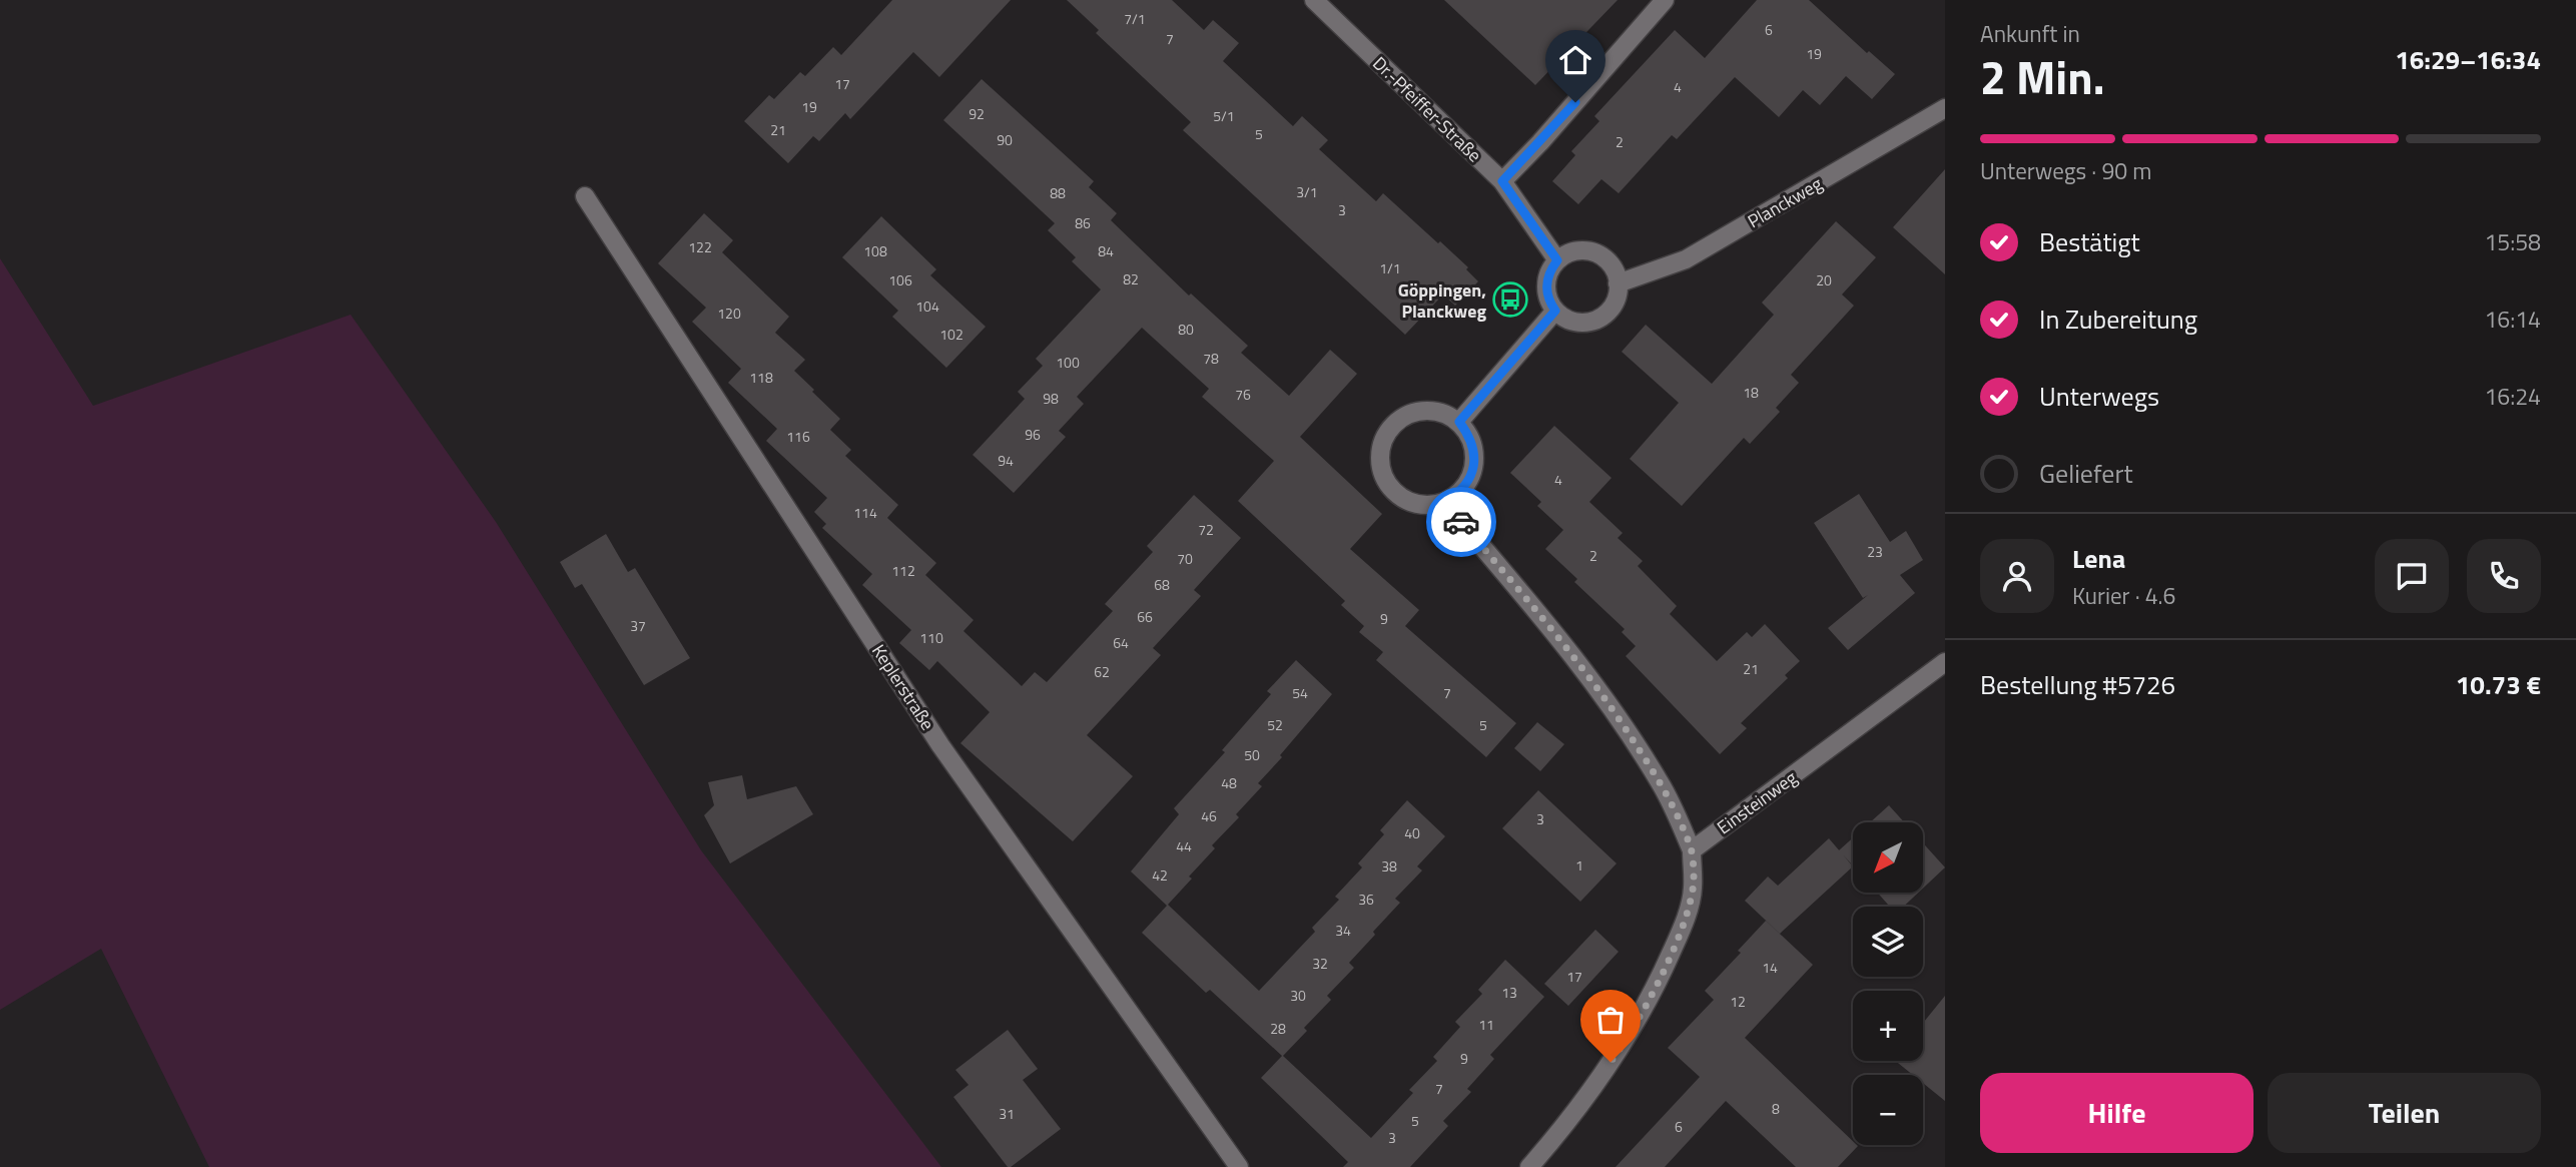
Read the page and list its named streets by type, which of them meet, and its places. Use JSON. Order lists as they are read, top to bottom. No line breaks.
{"streets":{"street":["Dr.-Pfeiffer-Straße","Planckweg","Keplerstraße","Einsteinweg"]},"crossings":[["Dr.-Pfeiffer-Straße","Planckweg"]],"places":{"bus stop":["Göppingen, Planckweg"]},"house_numbers":["7/1","6","7","19","17","4","19","92","5/1","21","5","90","2","3/1","88","3","86","122","108","84","1/1","82","106","20","104","120","80","102","78","100","118","18","76","98","96","116","94","4","114","72","23","2","70","112","68","66","9","37","110","64","21","62","54","7","52","5","50","48","46","3","40","44","1","38","42","36","34","32","14","17","13","30","12","11","28","9","7","8","31","5","6","3"],"north":"bottom left","page":{"heading":["2 Min.","Ankunft in","16:29–16:34"],"panel":["Lena","Kurier · 4.6","Bestellung #5726","10.73 €"],"bar":"Unterwegs · 90 m","list":[["Bestätigt","15:58"],["In Zubereitung","16:14"],["Unterwegs","16:24"],"Geliefert"],"map_buttons":["+","−"],"buttons":["Hilfe","Teilen"]}}
